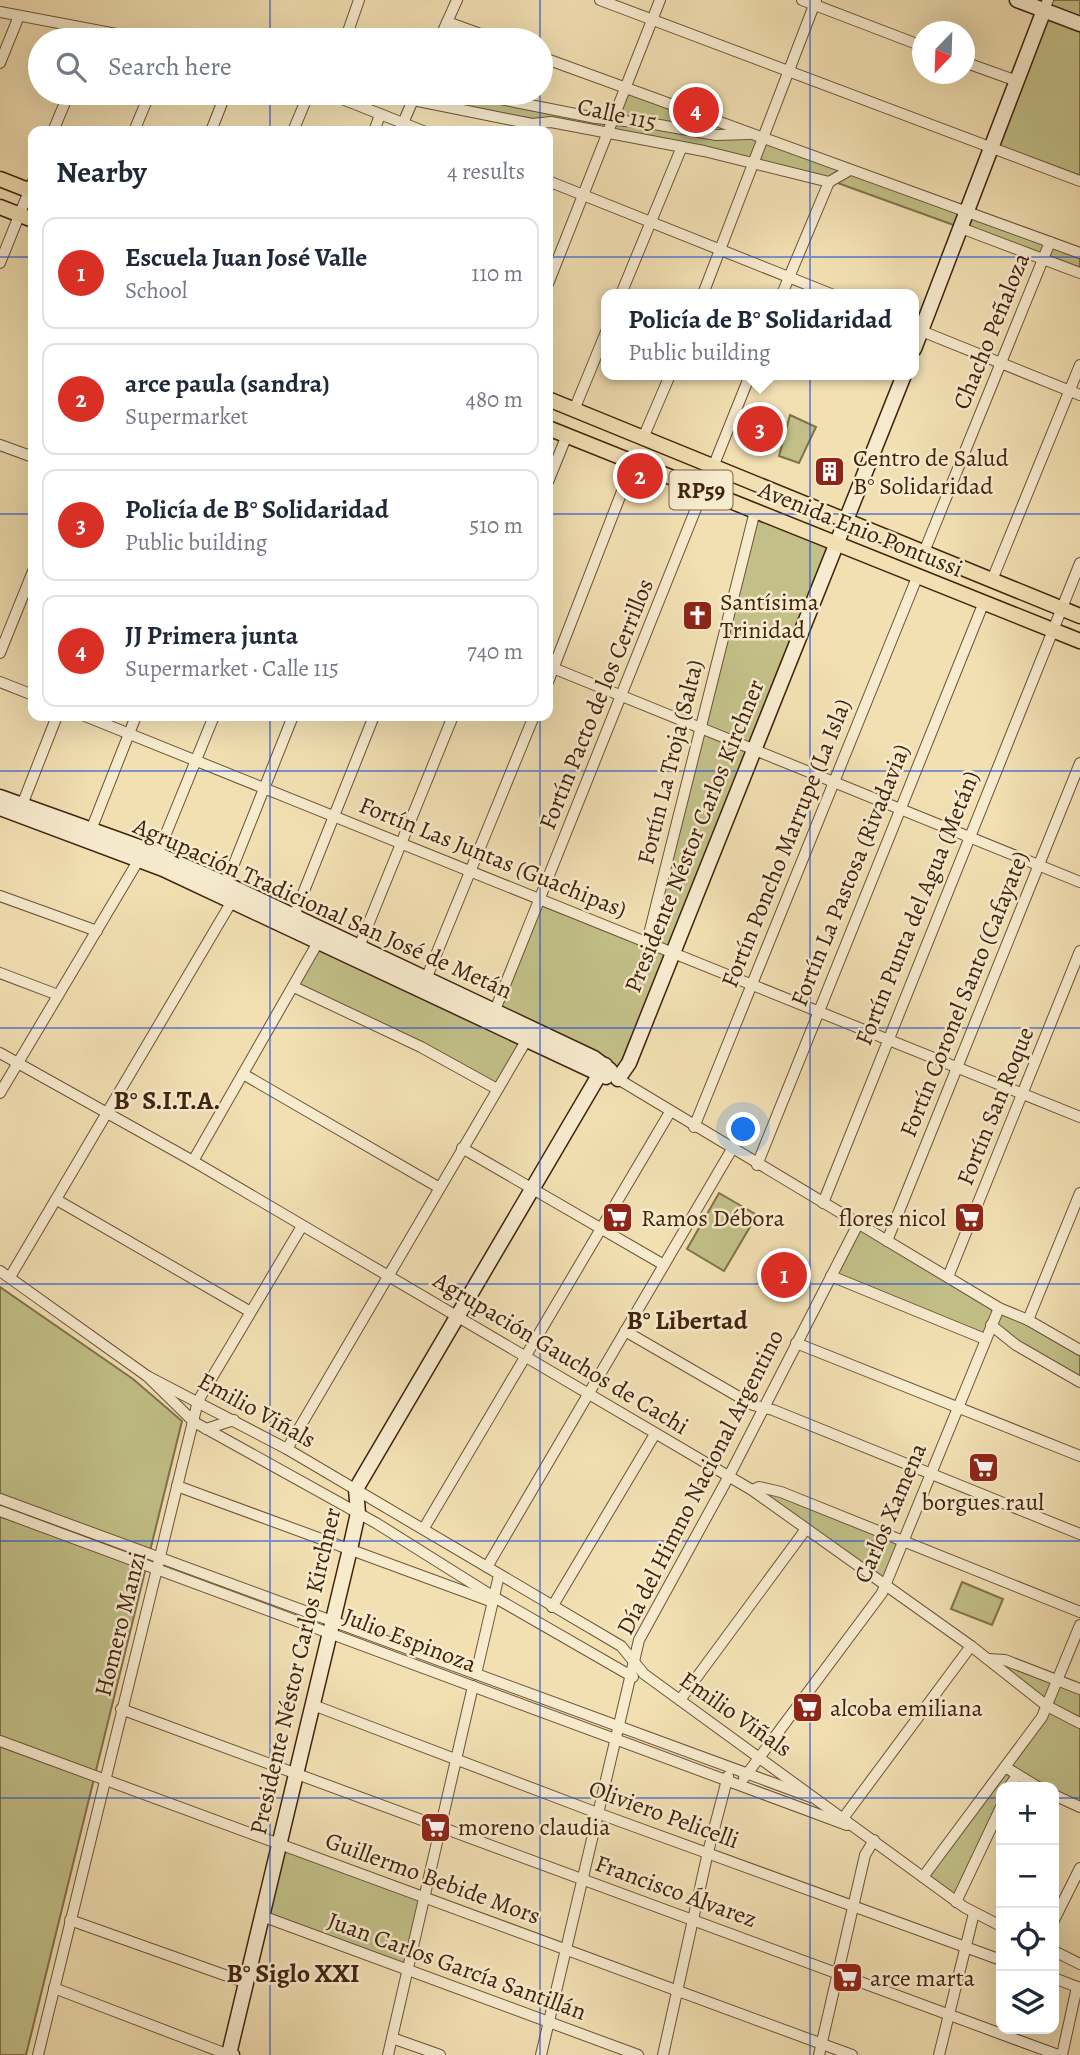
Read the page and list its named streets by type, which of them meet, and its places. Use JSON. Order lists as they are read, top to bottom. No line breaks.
{"streets":{"main road":["RP59","Avenida Enio Pontussi"],"street":["Calle 115","Chacho Peñaloza","Fortín Pacto de los Cerrillos","Fortín La Troja (Salta)","Presidente Néstor Carlos Kirchner","Fortín Poncho Marrupe (La Isla)","Fortín Las Juntas (Guachipas)","Fortín La Pastosa (Rivadavia)","Agrupación Tradicional San José de Metán","Fortín Punta del Agua (Metán)","Fortín Coronel Santo (Cafayate)","Fortín San Roque","Agrupación Gauchos de Cachi","Emilio Viñals","Día del Himno Nacional Argentino","Carlos Xamena","Homero Manzi","Julio Espinoza","Oliviero Pelicelli","Guillermo Bebide Mors","Francisco Álvarez","Juan Carlos García Santillán"]},"crossings":[["Chacho Peñaloza","Avenida Enio Pontussi"],["Avenida Enio Pontussi","Fortín Pacto de los Cerrillos"],["Avenida Enio Pontussi","Fortín La Troja (Salta)"],["Avenida Enio Pontussi","Presidente Néstor Carlos Kirchner"],["Avenida Enio Pontussi","Fortín Poncho Marrupe (La Isla)"],["Avenida Enio Pontussi","Fortín La Pastosa (Rivadavia)"],["Avenida Enio Pontussi","Fortín Punta del Agua (Metán)"],["Fortín Pacto de los Cerrillos","Fortín Las Juntas (Guachipas)"],["Fortín Pacto de los Cerrillos","Agrupación Tradicional San José de Metán"],["Fortín La Troja (Salta)","Fortín Las Juntas (Guachipas)"],["Presidente Néstor Carlos Kirchner","Fortín Las Juntas (Guachipas)"],["Presidente Néstor Carlos Kirchner","Agrupación Tradicional San José de Metán"],["Presidente Néstor Carlos Kirchner","Agrupación Gauchos de Cachi"],["Presidente Néstor Carlos Kirchner","Emilio Viñals"],["Presidente Néstor Carlos Kirchner","Julio Espinoza"],["Presidente Néstor Carlos Kirchner","Oliviero Pelicelli"],["Presidente Néstor Carlos Kirchner","Guillermo Bebide Mors"],["Presidente Néstor Carlos Kirchner","Francisco Álvarez"],["Presidente Néstor Carlos Kirchner","Juan Carlos García Santillán"],["Fortín Poncho Marrupe (La Isla)","Fortín Las Juntas (Guachipas)"],["Fortín Poncho Marrupe (La Isla)","Agrupación Tradicional San José de Metán"],["Fortín Las Juntas (Guachipas)","Fortín La Pastosa (Rivadavia)"],["Fortín Las Juntas (Guachipas)","Fortín Punta del Agua (Metán)"],["Fortín Las Juntas (Guachipas)","Fortín Coronel Santo (Cafayate)"],["Fortín Las Juntas (Guachipas)","Fortín San Roque"],["Fortín La Pastosa (Rivadavia)","Agrupación Tradicional San José de Metán"],["Agrupación Tradicional San José de Metán","Fortín Punta del Agua (Metán)"],["Agrupación Tradicional San José de Metán","Fortín Coronel Santo (Cafayate)"],["Agrupación Tradicional San José de Metán","Fortín San Roque"],["Agrupación Tradicional San José de Metán","Día del Himno Nacional Argentino"],["Agrupación Tradicional San José de Metán","Carlos Xamena"],["Agrupación Gauchos de Cachi","Día del Himno Nacional Argentino"],["Agrupación Gauchos de Cachi","Carlos Xamena"],["Agrupación Gauchos de Cachi","Homero Manzi"],["Emilio Viñals","Día del Himno Nacional Argentino"],["Emilio Viñals","Carlos Xamena"],["Emilio Viñals","Homero Manzi"],["Emilio Viñals","Julio Espinoza"],["Día del Himno Nacional Argentino","Julio Espinoza"],["Día del Himno Nacional Argentino","Oliviero Pelicelli"],["Día del Himno Nacional Argentino","Guillermo Bebide Mors"],["Día del Himno Nacional Argentino","Francisco Álvarez"],["Día del Himno Nacional Argentino","Juan Carlos García Santillán"],["Carlos Xamena","Julio Espinoza"],["Homero Manzi","Julio Espinoza"],["Homero Manzi","Guillermo Bebide Mors"],["Homero Manzi","Francisco Álvarez"]],"districts":["B° S.I.T.A.","B° Libertad","B° Siglo XXI"],"places":{"building":["Centro de Salud B° Solidaridad"],"church":["Santísima Trinidad"],"supermarket":["Ramos Débora","flores nicol","borgues raul","alcoba emiliana","moreno claudia","arce marta"]},"north":"bottom left","page":{"search":"Search here","pins":["4","3","2","1"],"heading":["Nearby","4 results"],"list":[{"mark":"1","name":"Escuela Juan José Valle","note":"School","value":"110 m"},{"mark":"2","name":"arce paula (sandra)","note":"Supermarket","value":"480 m"},{"mark":"3","name":"Policía de B° Solidaridad","note":"Public building","value":"510 m"},{"mark":"4","name":"JJ Primera junta","note":"Supermarket · Calle 115","value":"740 m"}],"popup":["Policía de B° Solidaridad","Public building"],"map_buttons":["+","−"]}}
